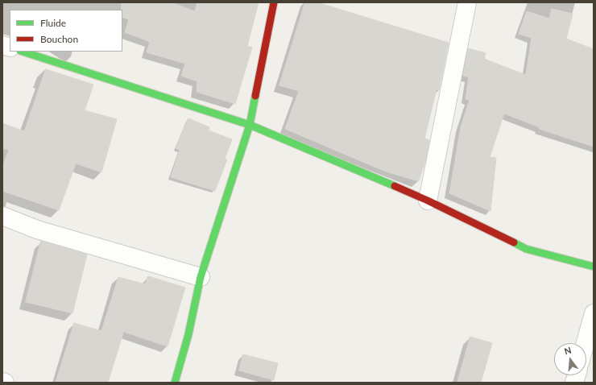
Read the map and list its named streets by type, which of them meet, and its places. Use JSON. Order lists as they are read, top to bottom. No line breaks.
{"legend":["Fluide","Bouchon"],"north":"top"}
